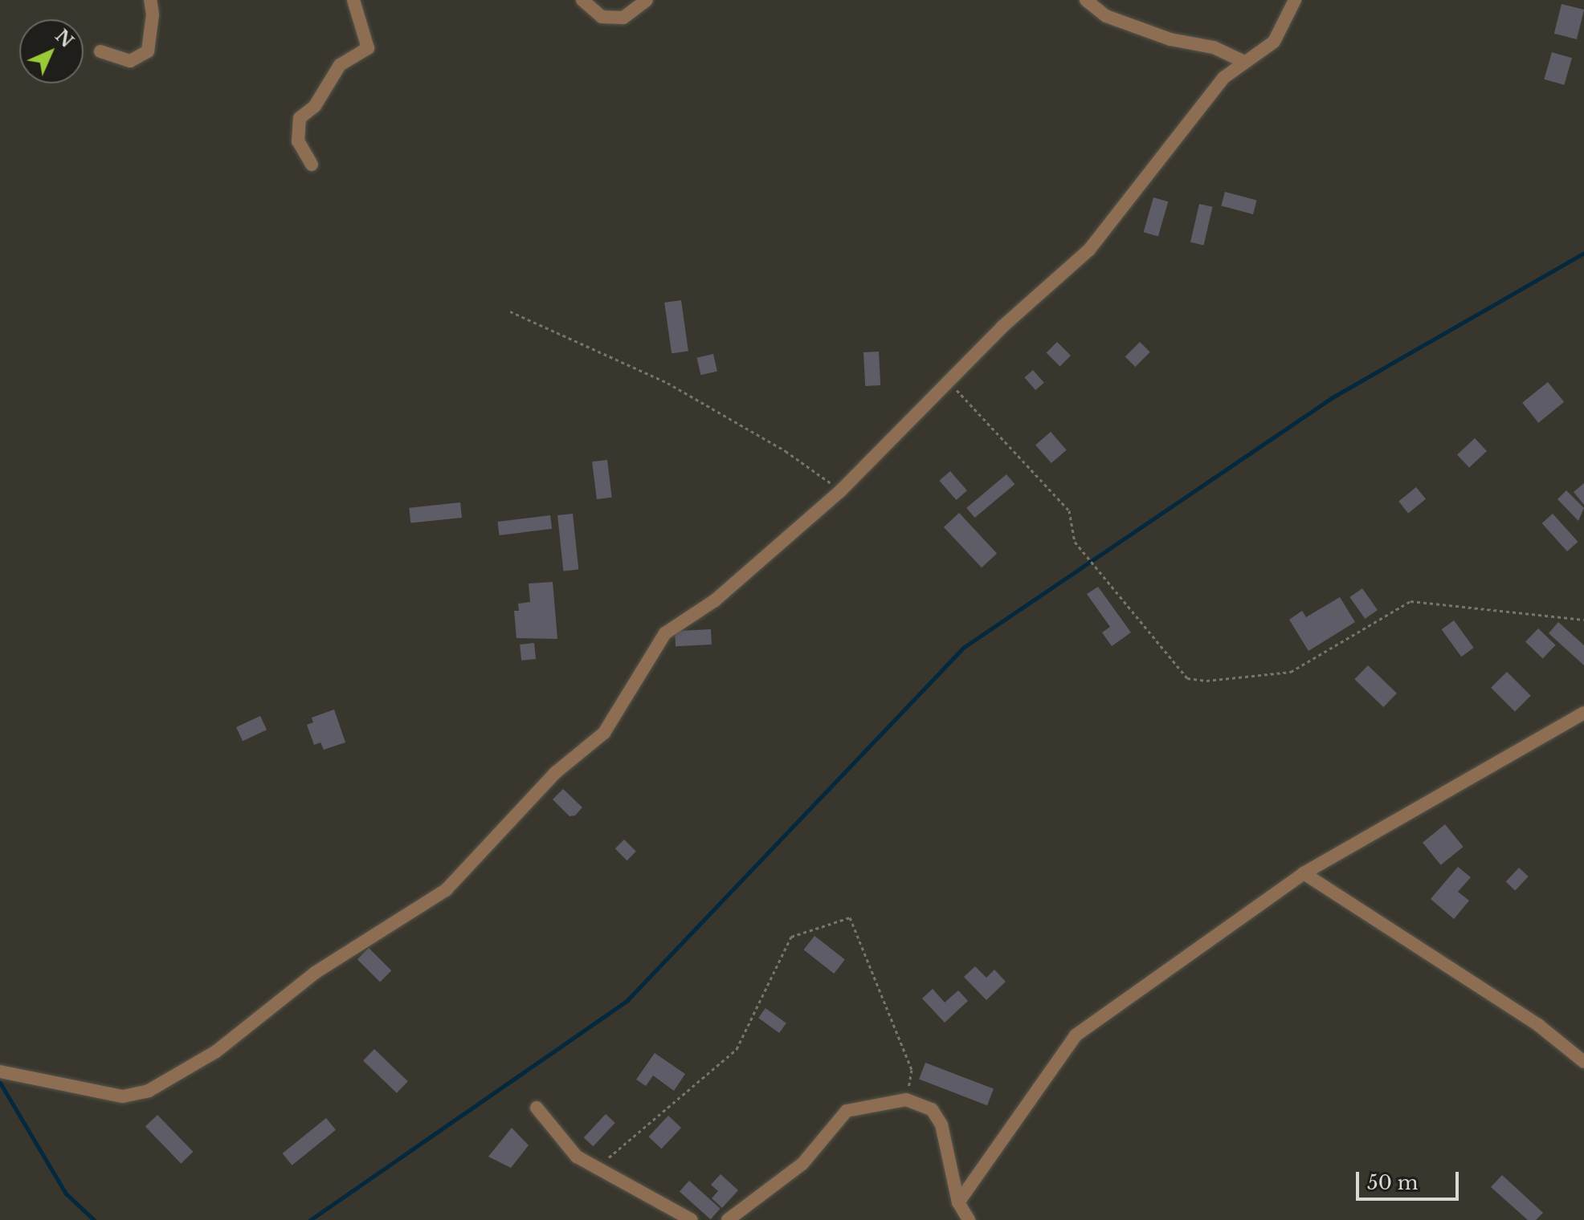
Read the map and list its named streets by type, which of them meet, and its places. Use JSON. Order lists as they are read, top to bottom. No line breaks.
{"scale_bar":"50 m","north":"top right"}
